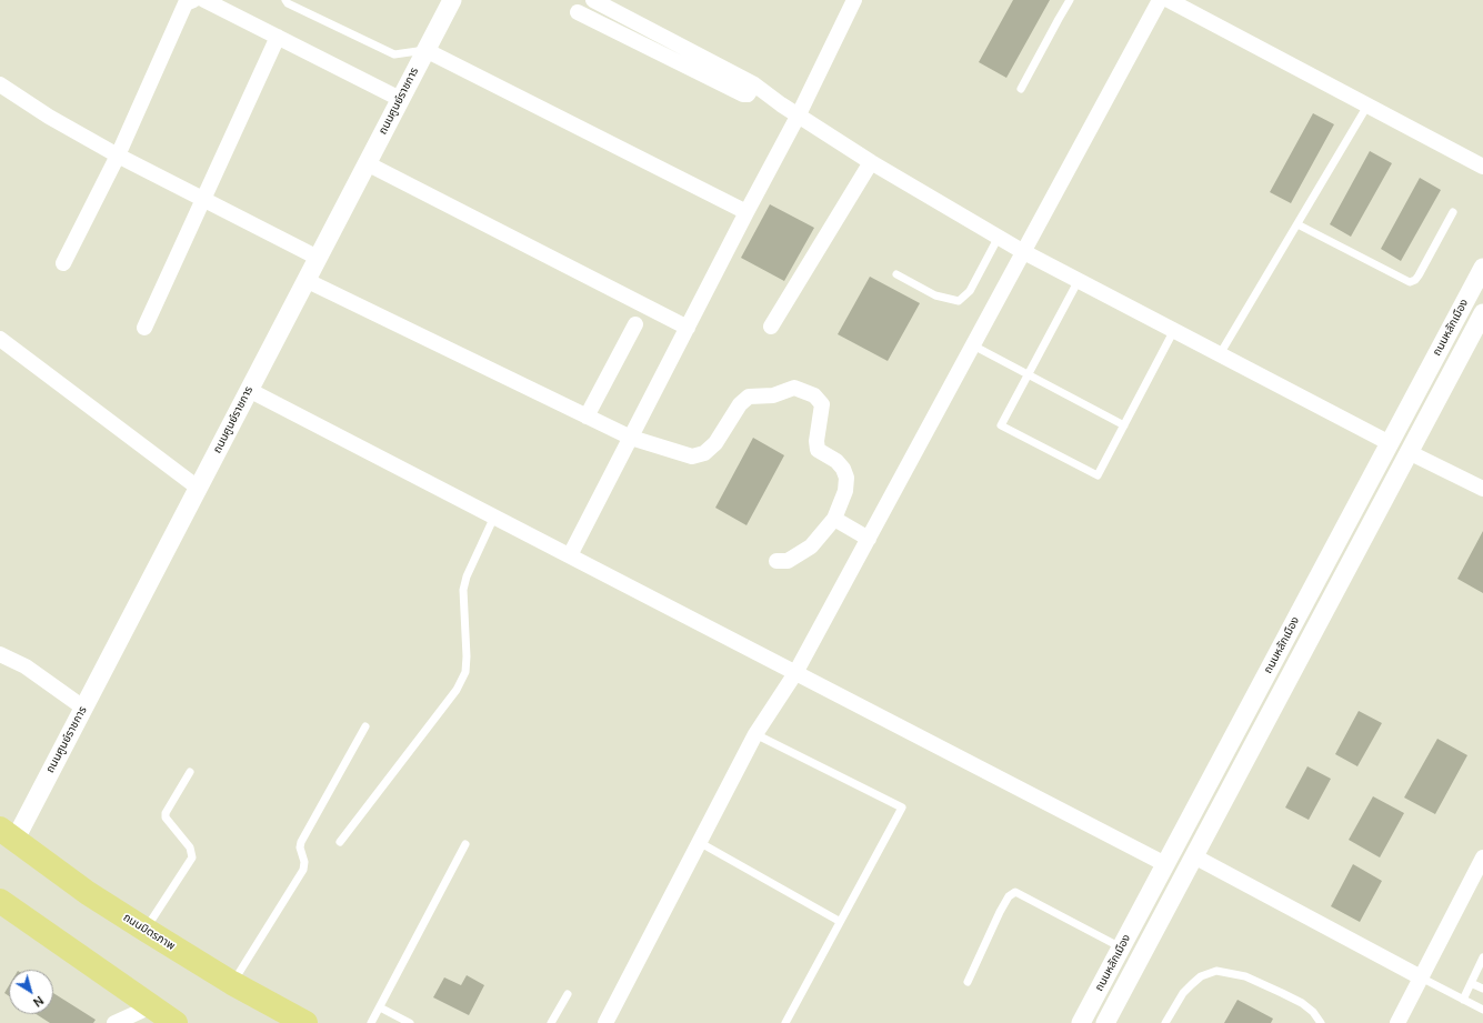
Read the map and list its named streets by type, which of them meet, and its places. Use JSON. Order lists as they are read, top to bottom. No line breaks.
{"streets":{"main road":["ถนนมิตรภาพ"],"street":["ถนนศูนย์ราชการ","ถนนหลักเมือง"]},"crossings":[["ถนนศูนย์ราชการ","ถนนมิตรภาพ"]],"north":"bottom right"}
